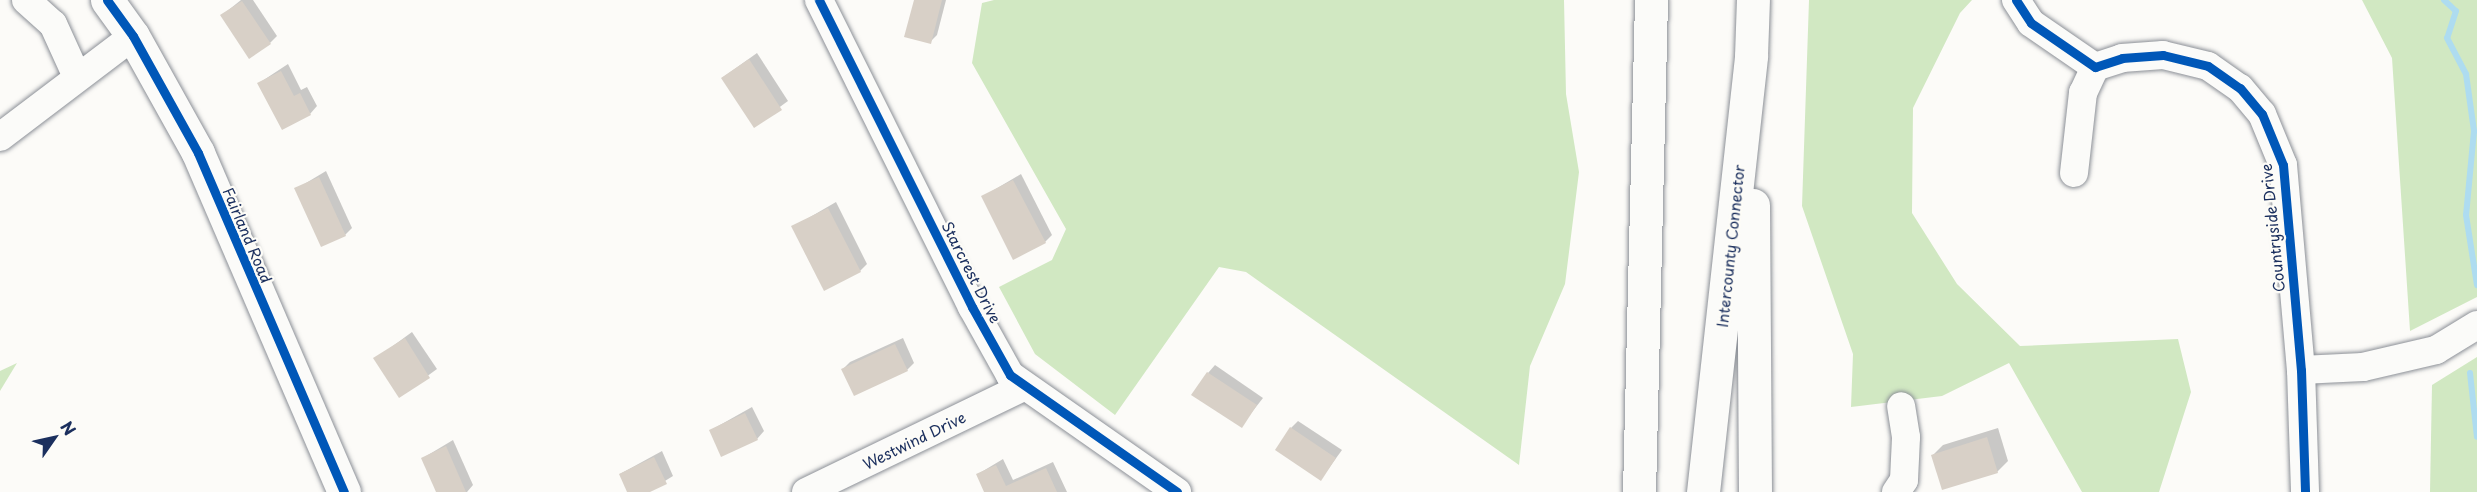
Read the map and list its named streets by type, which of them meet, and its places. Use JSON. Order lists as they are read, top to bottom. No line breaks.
{"streets":{"main road":["Fairland Road","Intercounty Connector"],"street":["Countryside Drive","Starcrest Drive","Westwind Drive"]},"crossings":[["Starcrest Drive","Westwind Drive"]],"north":"top right"}
